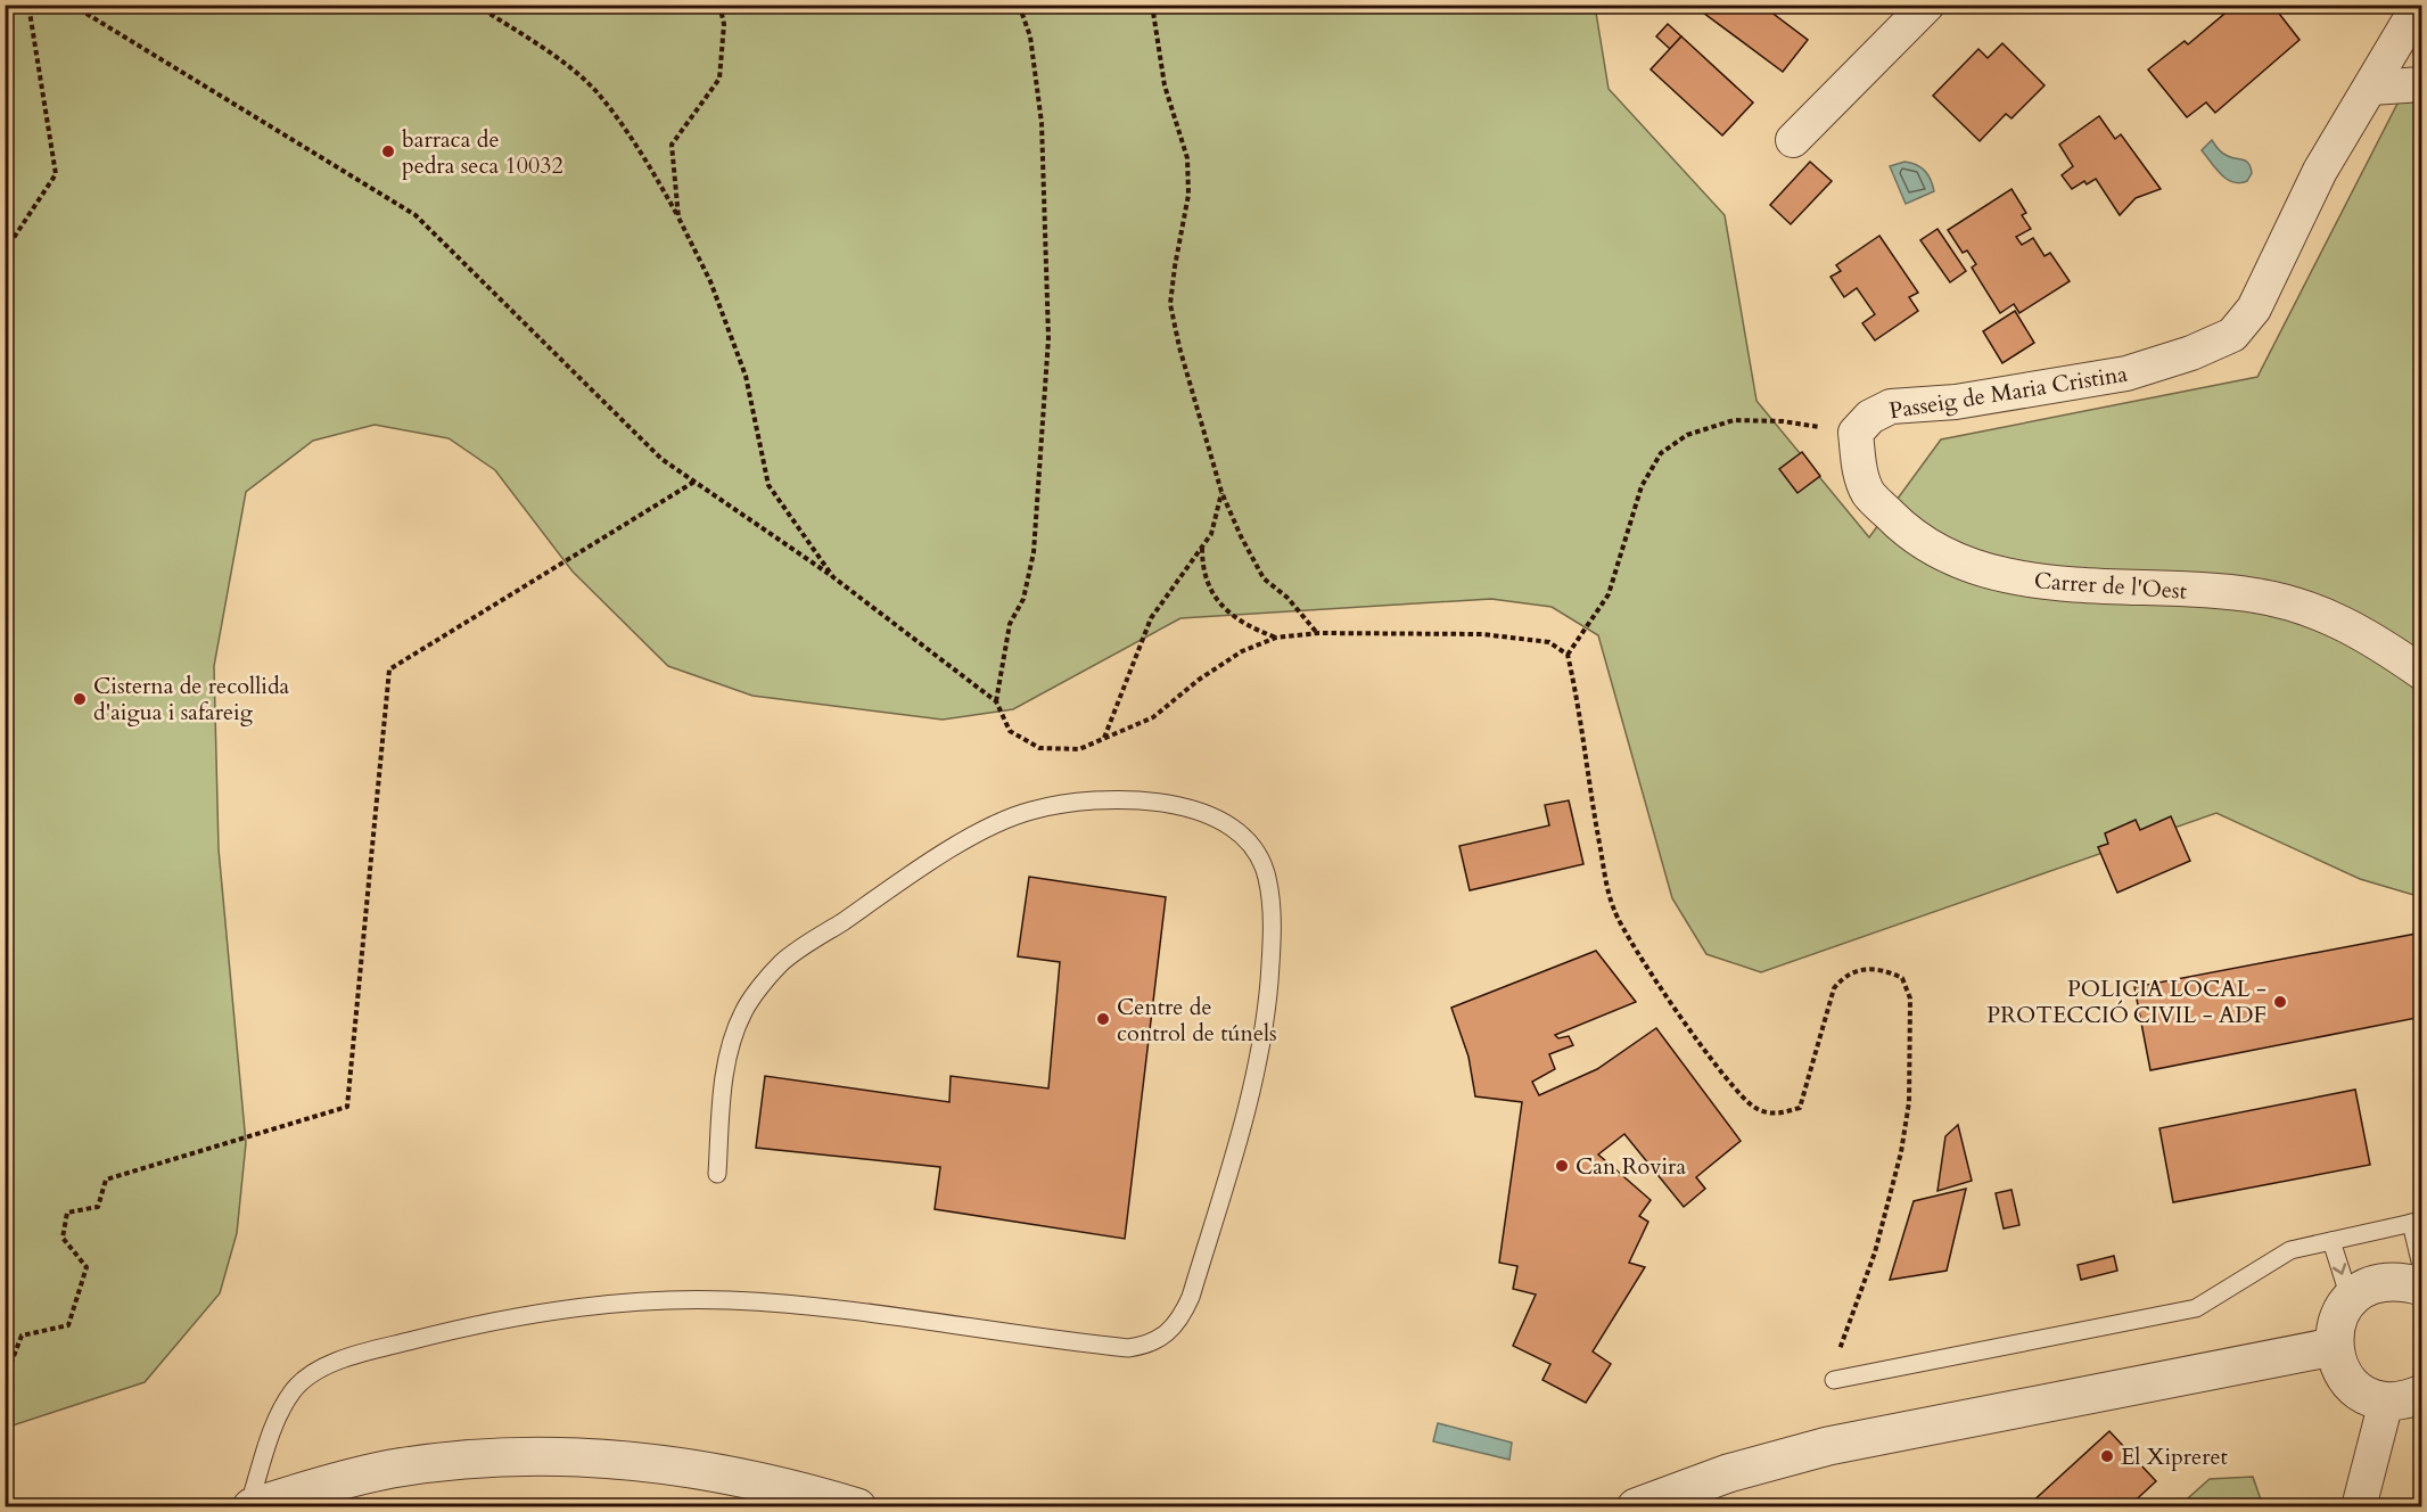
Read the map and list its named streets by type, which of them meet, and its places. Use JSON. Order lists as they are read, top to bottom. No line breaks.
{"streets":{"street":["Passeig de Maria Cristina","Carrer de l'Oest"]},"crossings":[["Passeig de Maria Cristina","Carrer de l'Oest"]],"places":["barraca de pedra seca 10032","Cisterna de recollida d'aigua i safareig","POLICIA LOCAL - PROTECCIÓ CIVIL - ADF","Centre de control de túnels","Can Rovira","El Xipreret"]}
